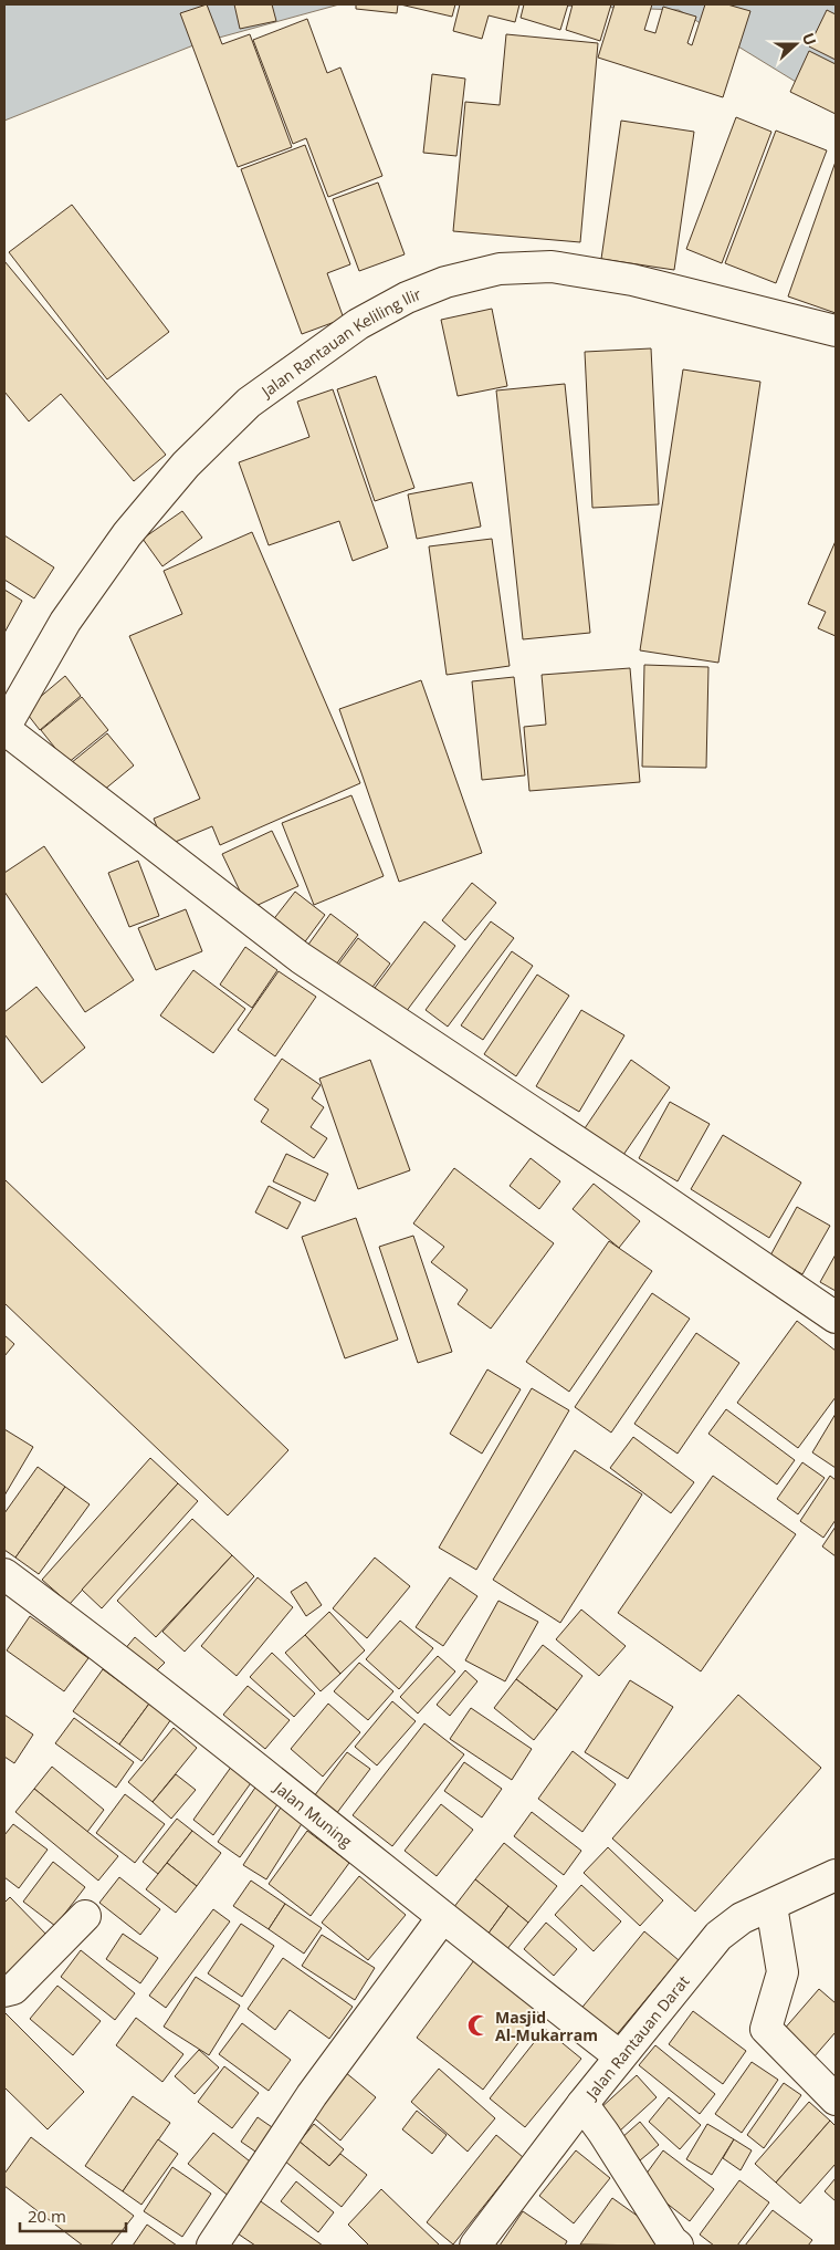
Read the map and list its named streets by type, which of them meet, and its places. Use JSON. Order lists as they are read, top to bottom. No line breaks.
{"streets":{"street":["Jalan Rantauan Keliling Ilir","Jalan Muning","Jalan Rantauan Darat"]},"crossings":[["Jalan Muning","Jalan Rantauan Darat"]],"places":{"mosque":["Masjid Al-Mukarram"]},"scale_bar":"20 m","north":"right"}
